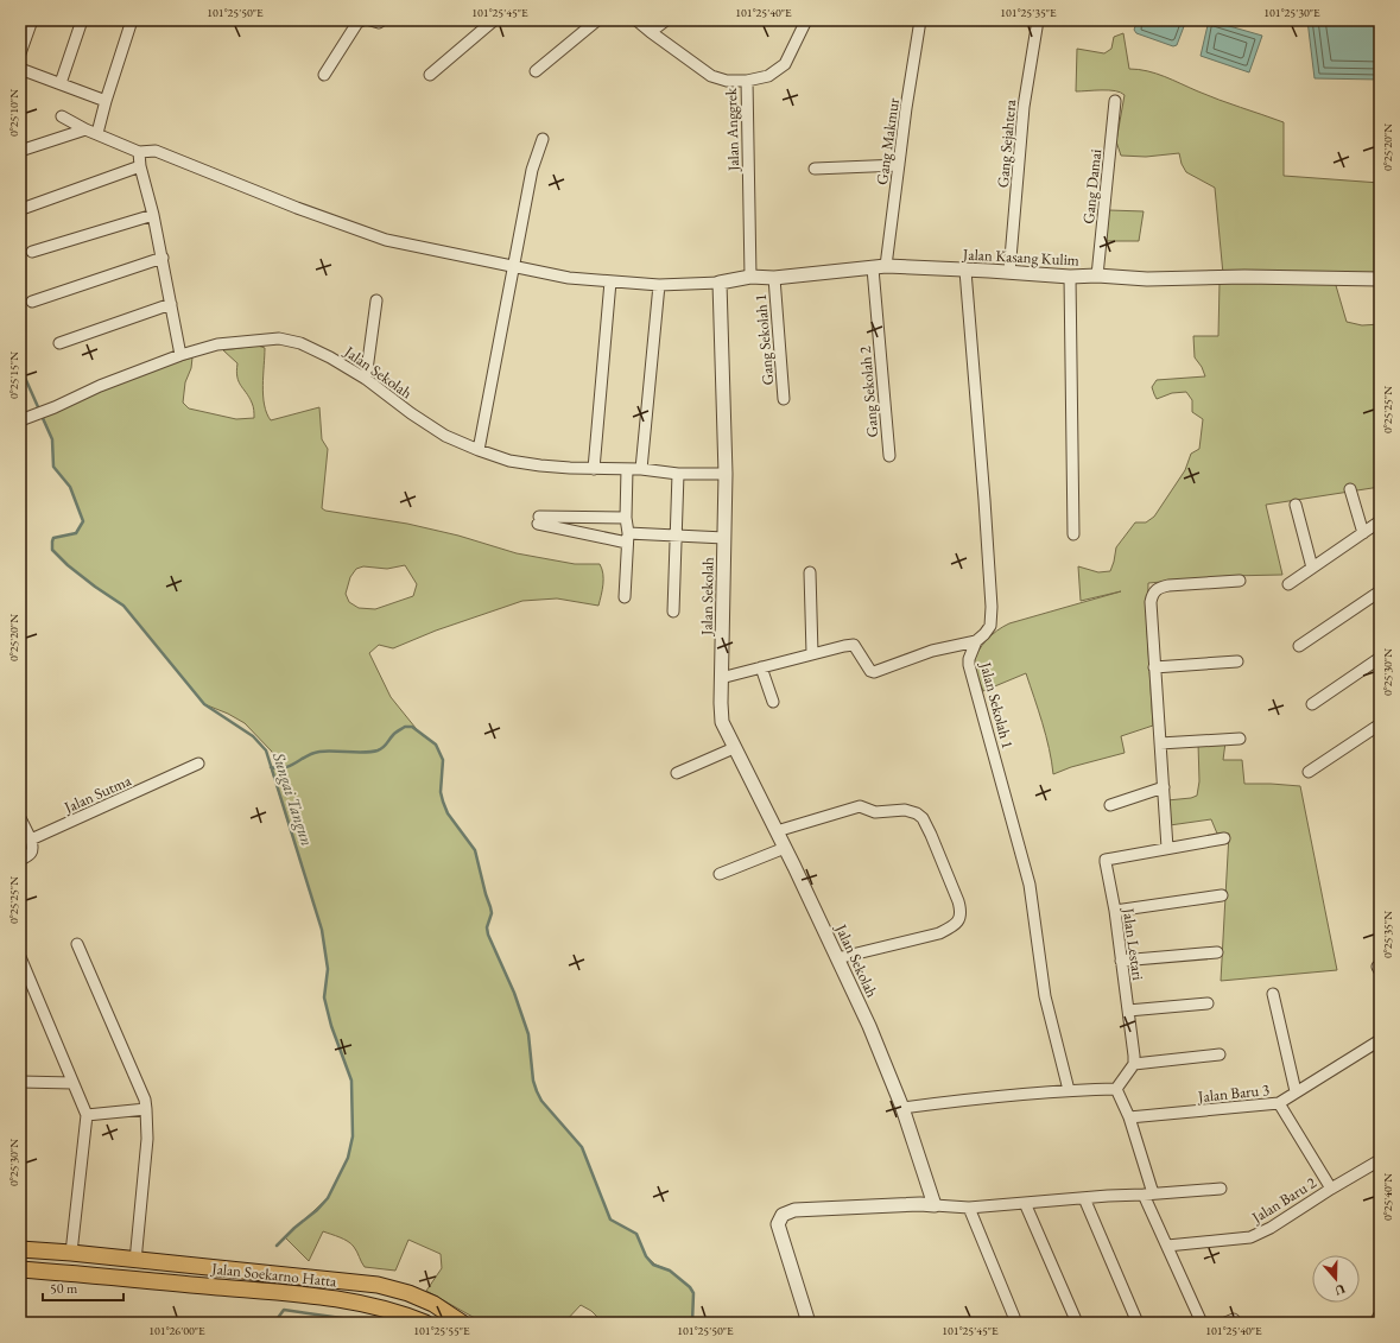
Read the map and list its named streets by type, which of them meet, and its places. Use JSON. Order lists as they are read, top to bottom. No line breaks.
{"streets":{"main road":["Jalan Soekarno Hatta"],"street":["Jalan Anggrek","Gang Makmur","Gang Sejahtera","Gang Damai","Jalan Kasang Kulim","Gang Sekolah 1","Jalan Sekolah","Gang Sekolah 2","Jalan Sekolah 1","Jalan Sutma","Jalan Lestari","Jalan Baru 3","Jalan Baru 2"]},"crossings":[["Jalan Anggrek","Jalan Kasang Kulim"],["Gang Makmur","Jalan Kasang Kulim"],["Gang Makmur","Gang Sekolah 2"],["Gang Sejahtera","Jalan Kasang Kulim"],["Gang Damai","Jalan Kasang Kulim"],["Jalan Kasang Kulim","Gang Sekolah 1"],["Jalan Kasang Kulim","Jalan Sekolah"],["Jalan Kasang Kulim","Gang Sekolah 2"],["Jalan Kasang Kulim","Jalan Sekolah 1"]],"water":["Sungai Tangun"],"scale_bar":"50 m","north":"bottom","coordinates":["101°25'50\"E","101°25'45\"E","101°25'40\"E","101°25'35\"E","101°25'30\"E","0°25'10\"N","0°25'20\"N","0°25'15\"N","0°25'25\"N","0°25'30\"N","0°25'35\"N","0°25'40\"N","101°26'00\"E","101°25'55\"E"]}
